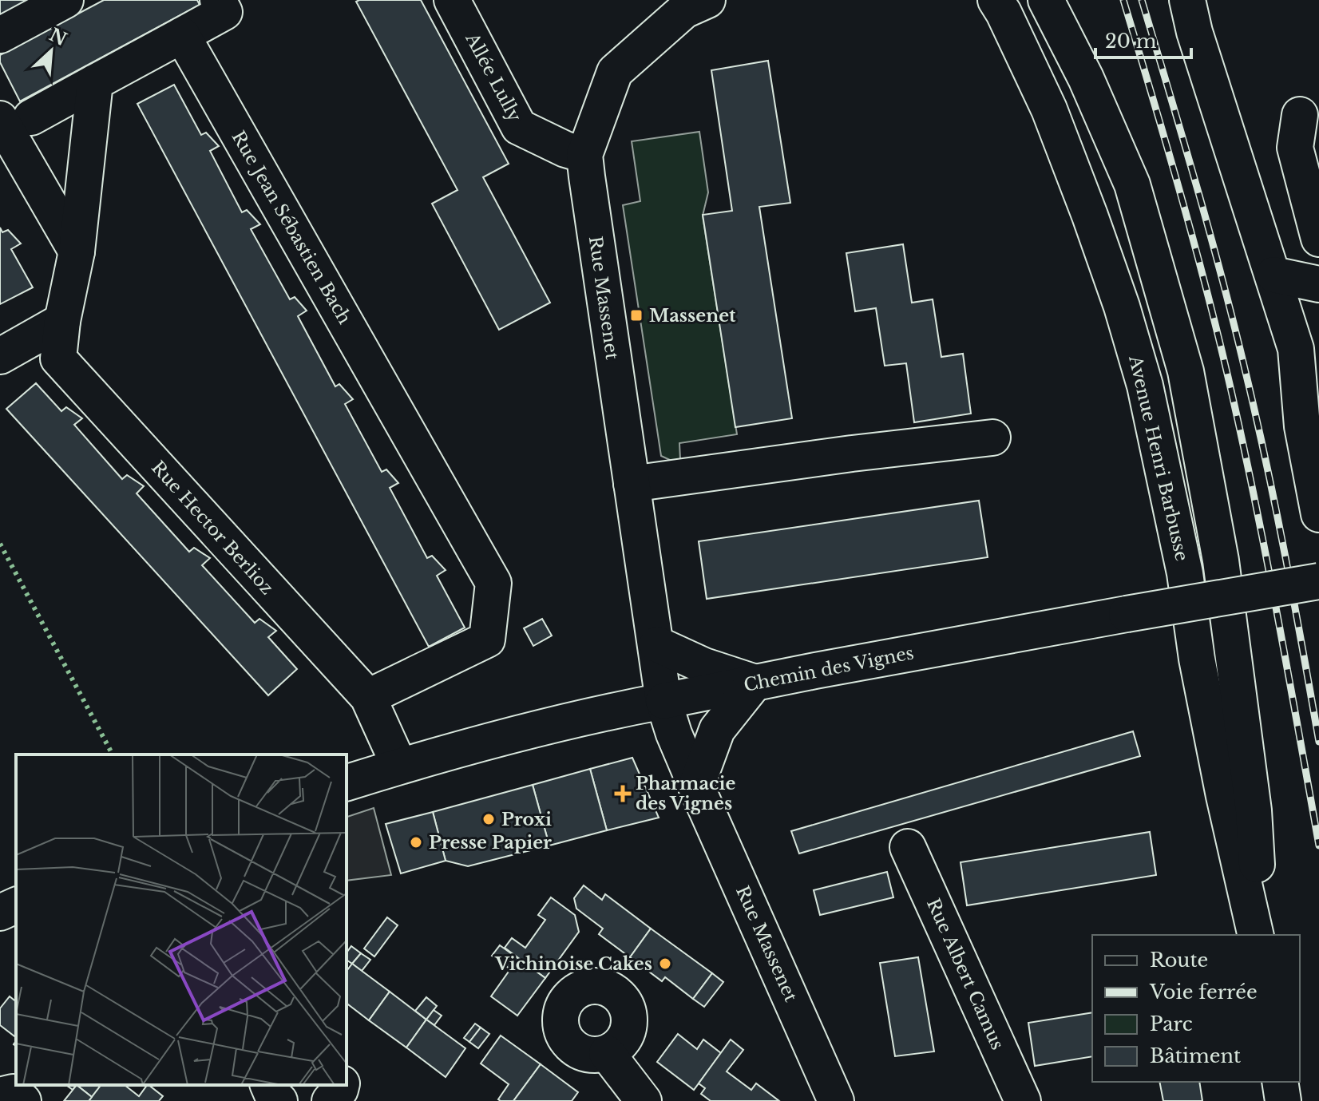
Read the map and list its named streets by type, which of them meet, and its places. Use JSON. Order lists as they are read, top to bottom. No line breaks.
{"streets":{"street":["Allée Lully","Rue Jean Sébastien Bach","Rue Massenet","Avenue Henri Barbusse","Rue Hector Berlioz","Chemin des Vignes","Rue Albert Camus"]},"crossings":[["Allée Lully","Rue Massenet"],["Rue Jean Sébastien Bach","Rue Hector Berlioz"],["Rue Massenet","Chemin des Vignes"],["Rue Hector Berlioz","Chemin des Vignes"]],"places":{"transit":["Massenet"],"health":["Pharmacie des Vignes"],"other":["Proxi","Presse Papier","Vichinoise Cakes"]},"legend":["Route","Voie ferrée","Parc","Bâtiment"],"scale_bar":"20 m","north":"top right"}
